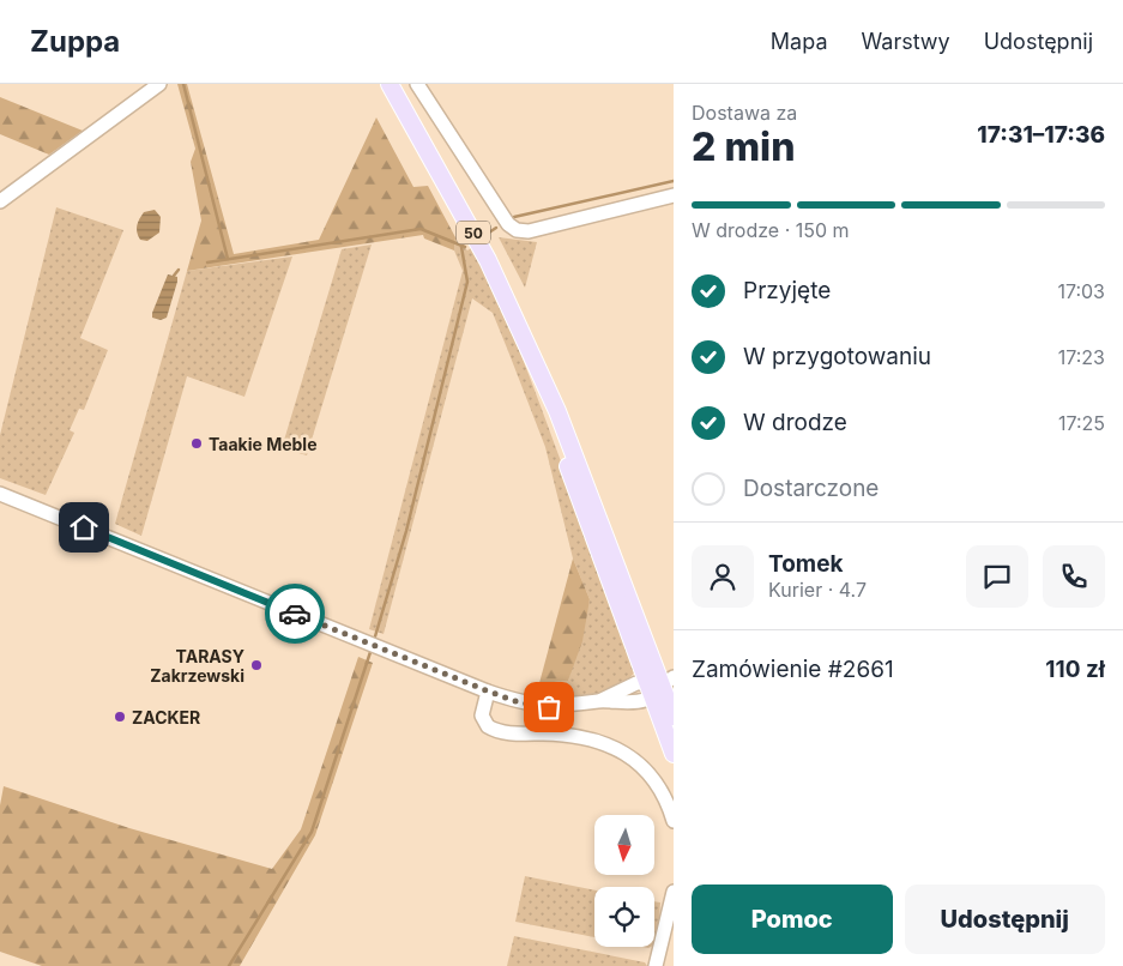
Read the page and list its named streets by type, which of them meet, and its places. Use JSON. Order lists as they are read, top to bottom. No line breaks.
{"streets":{"main road":["50"]},"places":["Taakie Meble","TARASY Zakrzewski","ZACKER"],"north":"bottom","page":{"header":"Zuppa","nav":["Mapa","Warstwy","Udostępnij"],"heading":["2 min","Dostawa za","17:31–17:36"],"panel":["Tomek","Kurier · 4.7","Zamówienie #2661","110 zł"],"bar":"W drodze · 150 m","list":[["Przyjęte","17:03"],["W przygotowaniu","17:23"],["W drodze","17:25"],"Dostarczone"],"buttons":["Pomoc","Udostępnij"]}}
